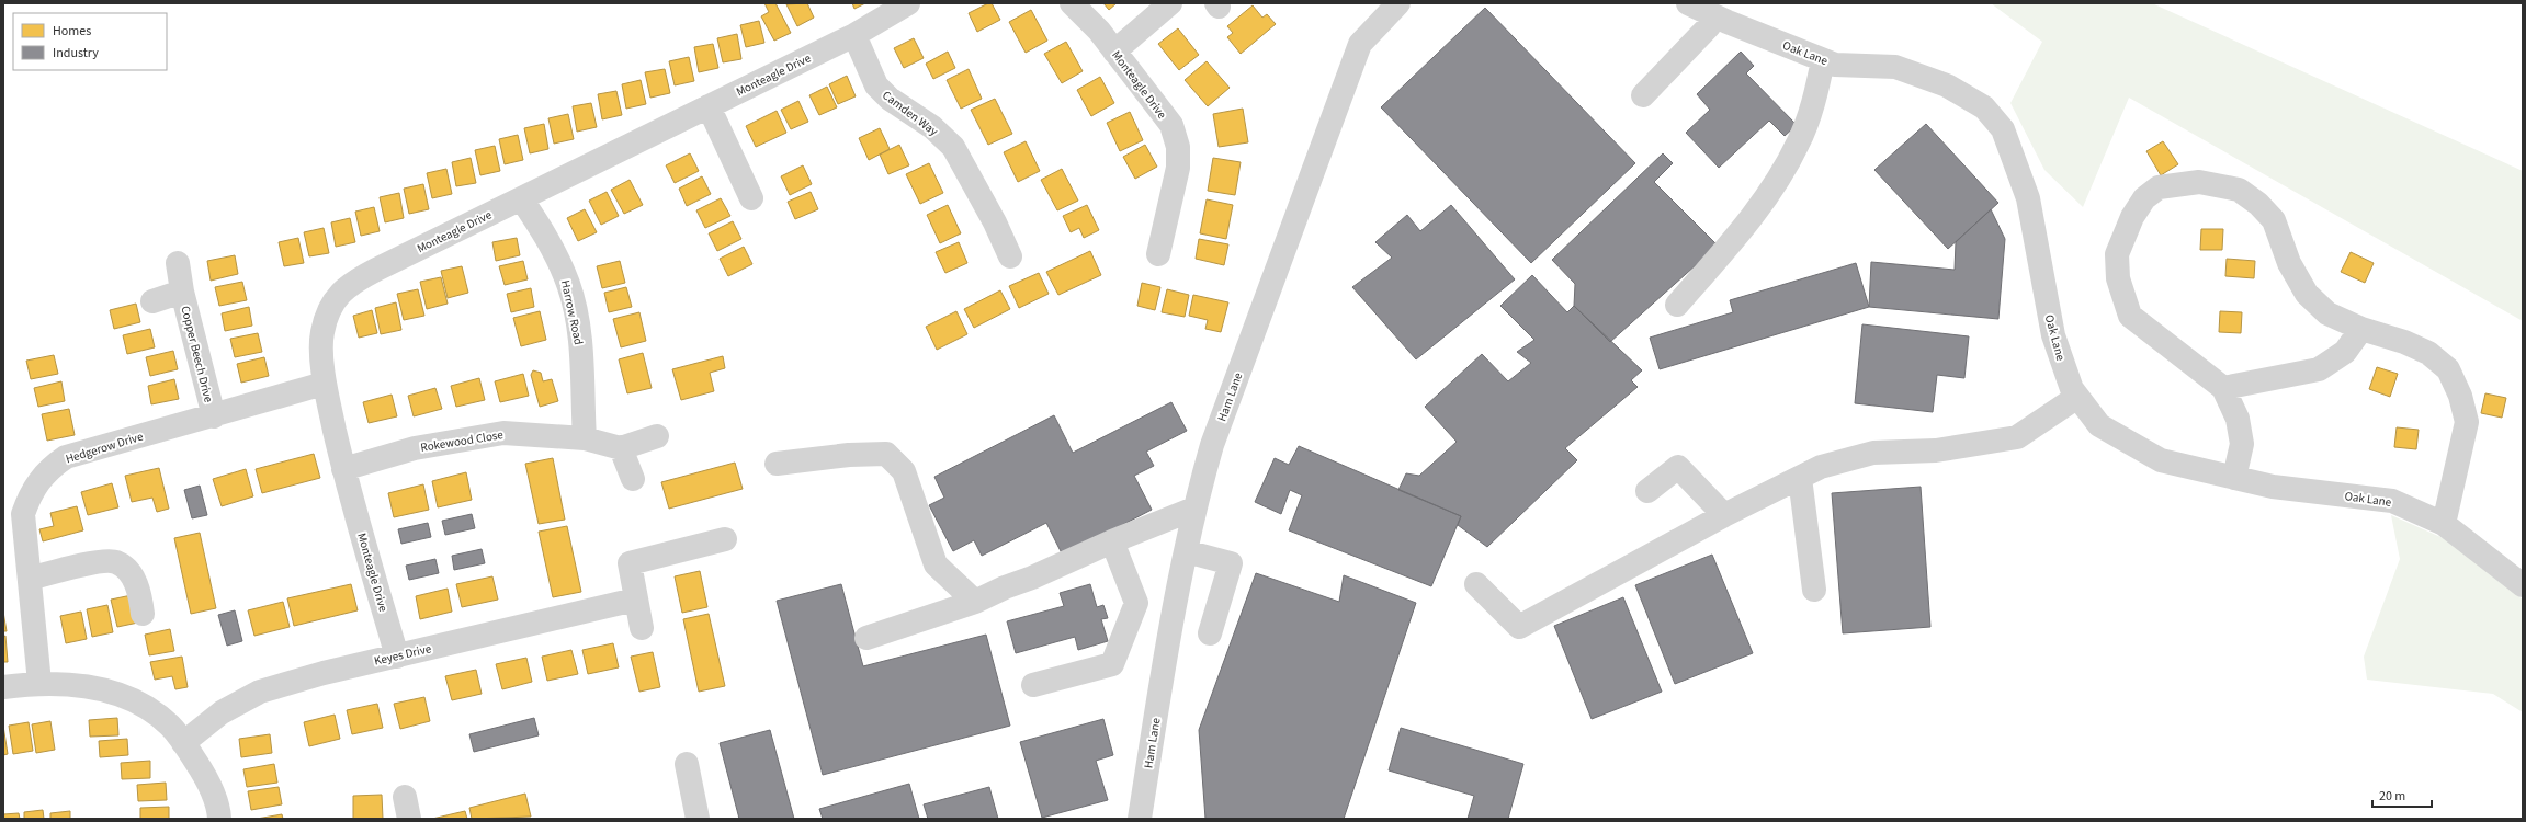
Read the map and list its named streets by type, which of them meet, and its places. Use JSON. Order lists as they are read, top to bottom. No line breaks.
{"streets":{"street":["Oak Lane","Monteagle Drive","Camden Way","Harrow Road","Copper Beech Drive","Ham Lane","Rokewood Close","Hedgerow Drive","Keyes Drive"]},"crossings":[["Monteagle Drive","Camden Way"],["Monteagle Drive","Harrow Road"],["Monteagle Drive","Rokewood Close"],["Monteagle Drive","Hedgerow Drive"],["Monteagle Drive","Keyes Drive"],["Harrow Road","Rokewood Close"],["Copper Beech Drive","Hedgerow Drive"]],"legend":["Homes","Industry"],"scale_bar":"20 m"}
